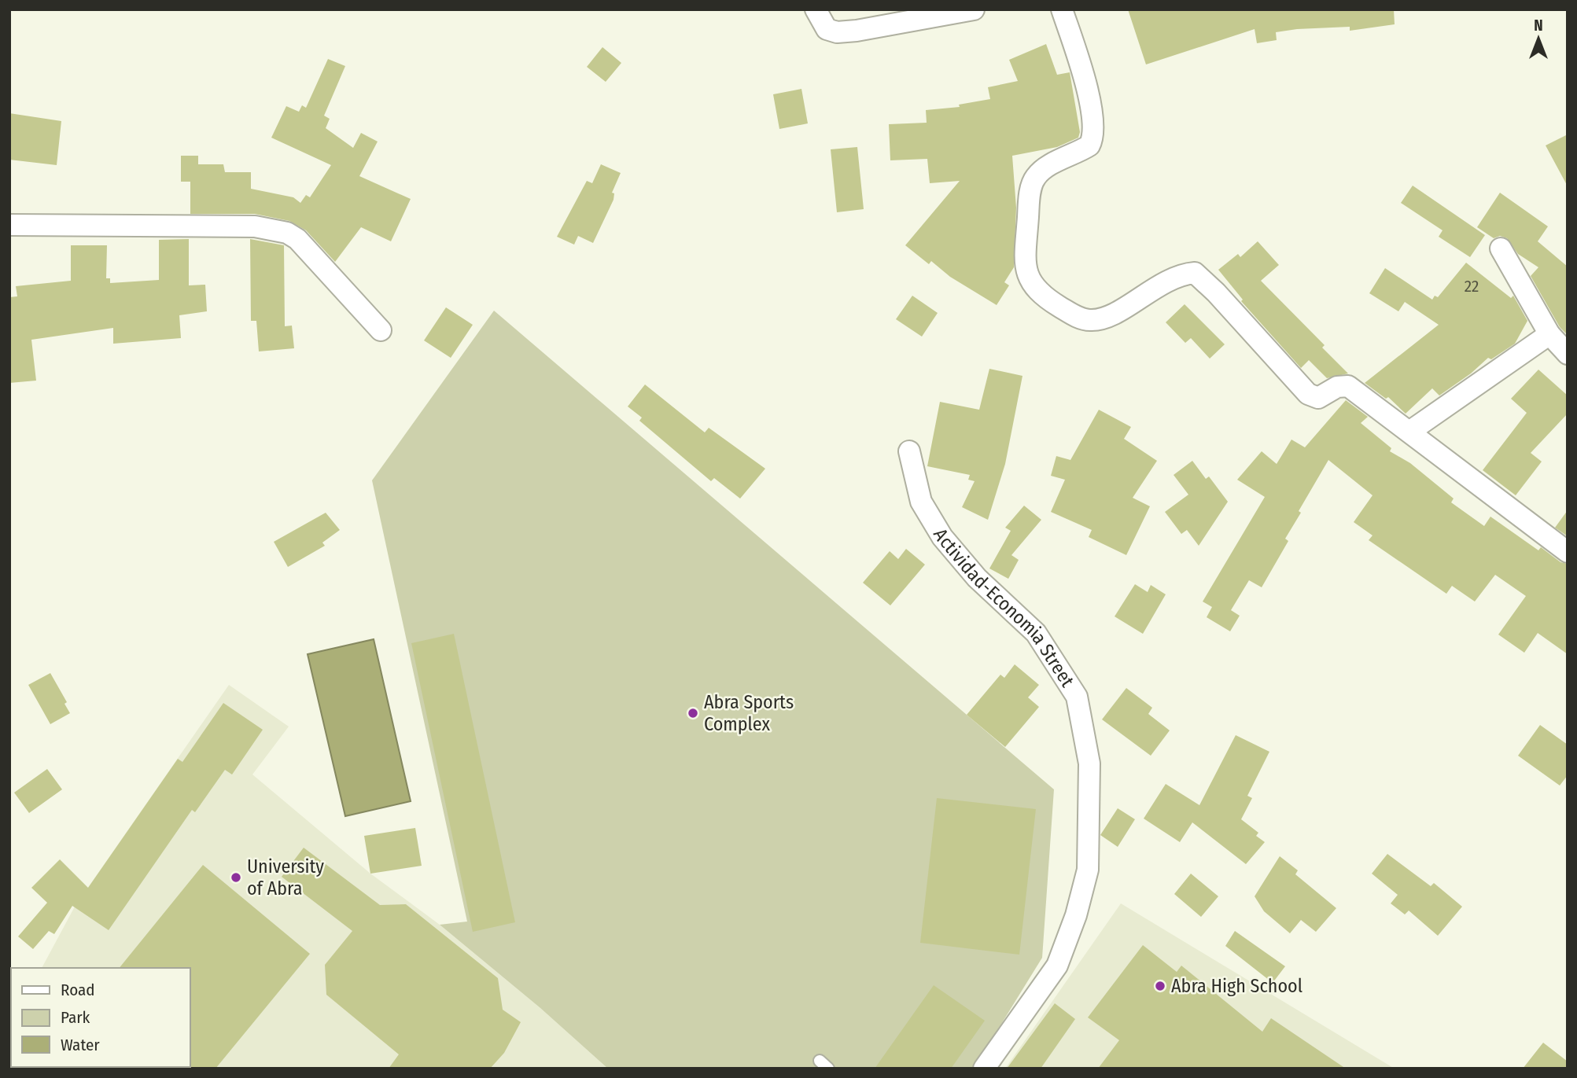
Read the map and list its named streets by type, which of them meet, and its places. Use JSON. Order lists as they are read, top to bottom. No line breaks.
{"streets":{"street":["Actividad-Economia Street"]},"places":["Abra Sports Complex","University of Abra","Abra High School"],"house_numbers":["22"],"legend":["Road","Park","Water"],"north":"top"}
